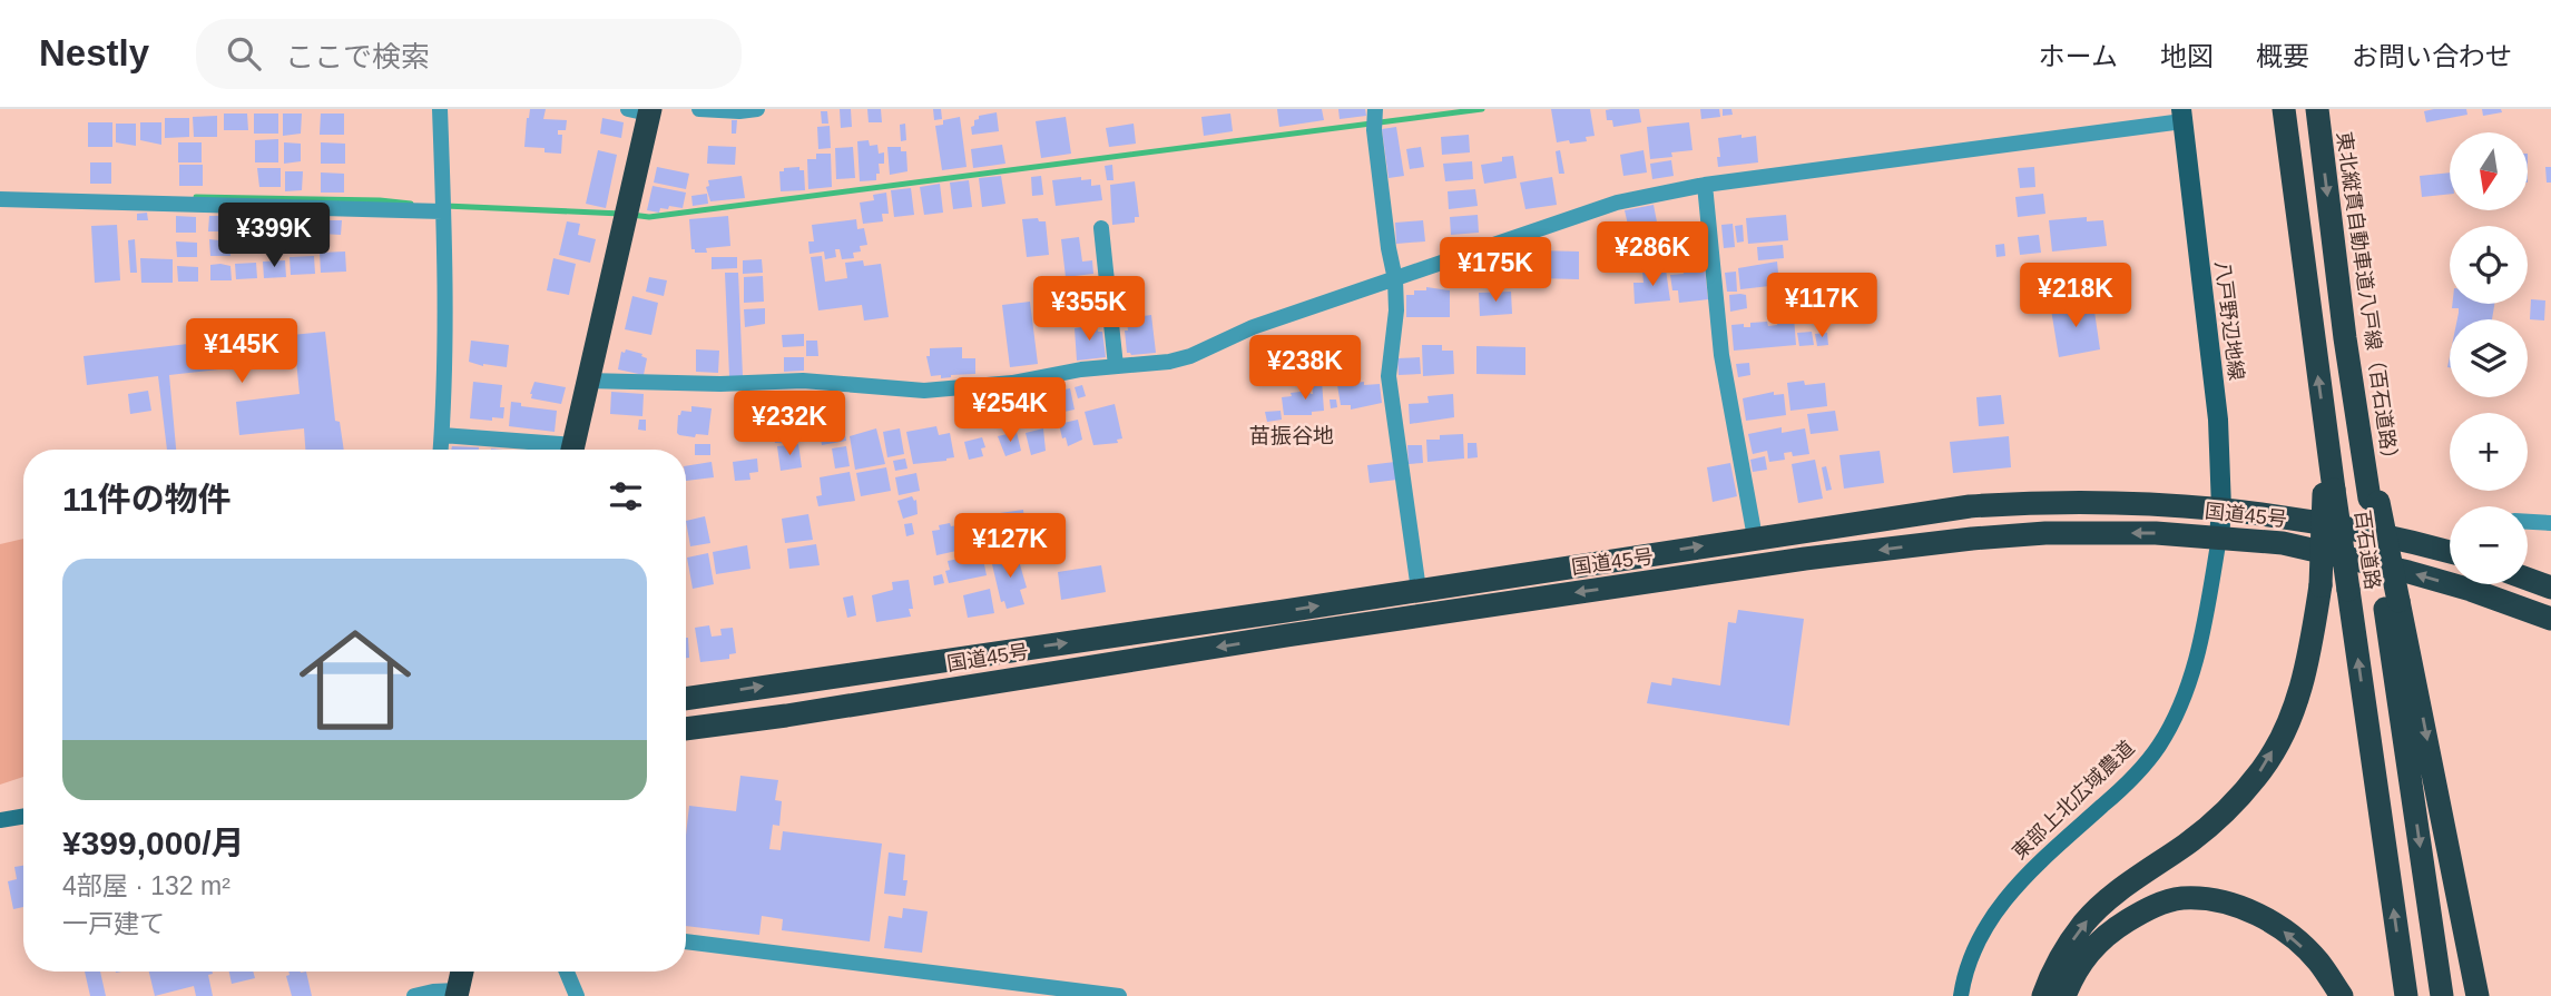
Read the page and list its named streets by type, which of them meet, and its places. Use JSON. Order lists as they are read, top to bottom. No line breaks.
{"streets":{"highway":["東北縦貫自動車道八戸線（百石道路）","国道45号","百石道路"],"main road":["八戸野辺地線"],"street":["東部上北広域農道"]},"crossings":[["東北縦貫自動車道八戸線（百石道路）","百石道路"],["八戸野辺地線","国道45号"],["八戸野辺地線","東部上北広域農道"],["国道45号","東部上北広域農道"]],"one_way":["東北縦貫自動車道八戸線（百石道路）"],"districts":["苗振谷地"],"north":"bottom","page":{"header":"Nestly","search":"ここで検索","nav":["ホーム","地図","概要","お問い合わせ"],"map_buttons":["+","−"],"price":["¥399K","¥286K","¥175K","¥218K","¥117K","¥355K","¥145K","¥238K","¥254K","¥232K","¥127K"],"heading":"11件の物件","list":[{"name":"¥399,000/月","note":"4部屋 · 132 m² · 一戸建て"}]}}
